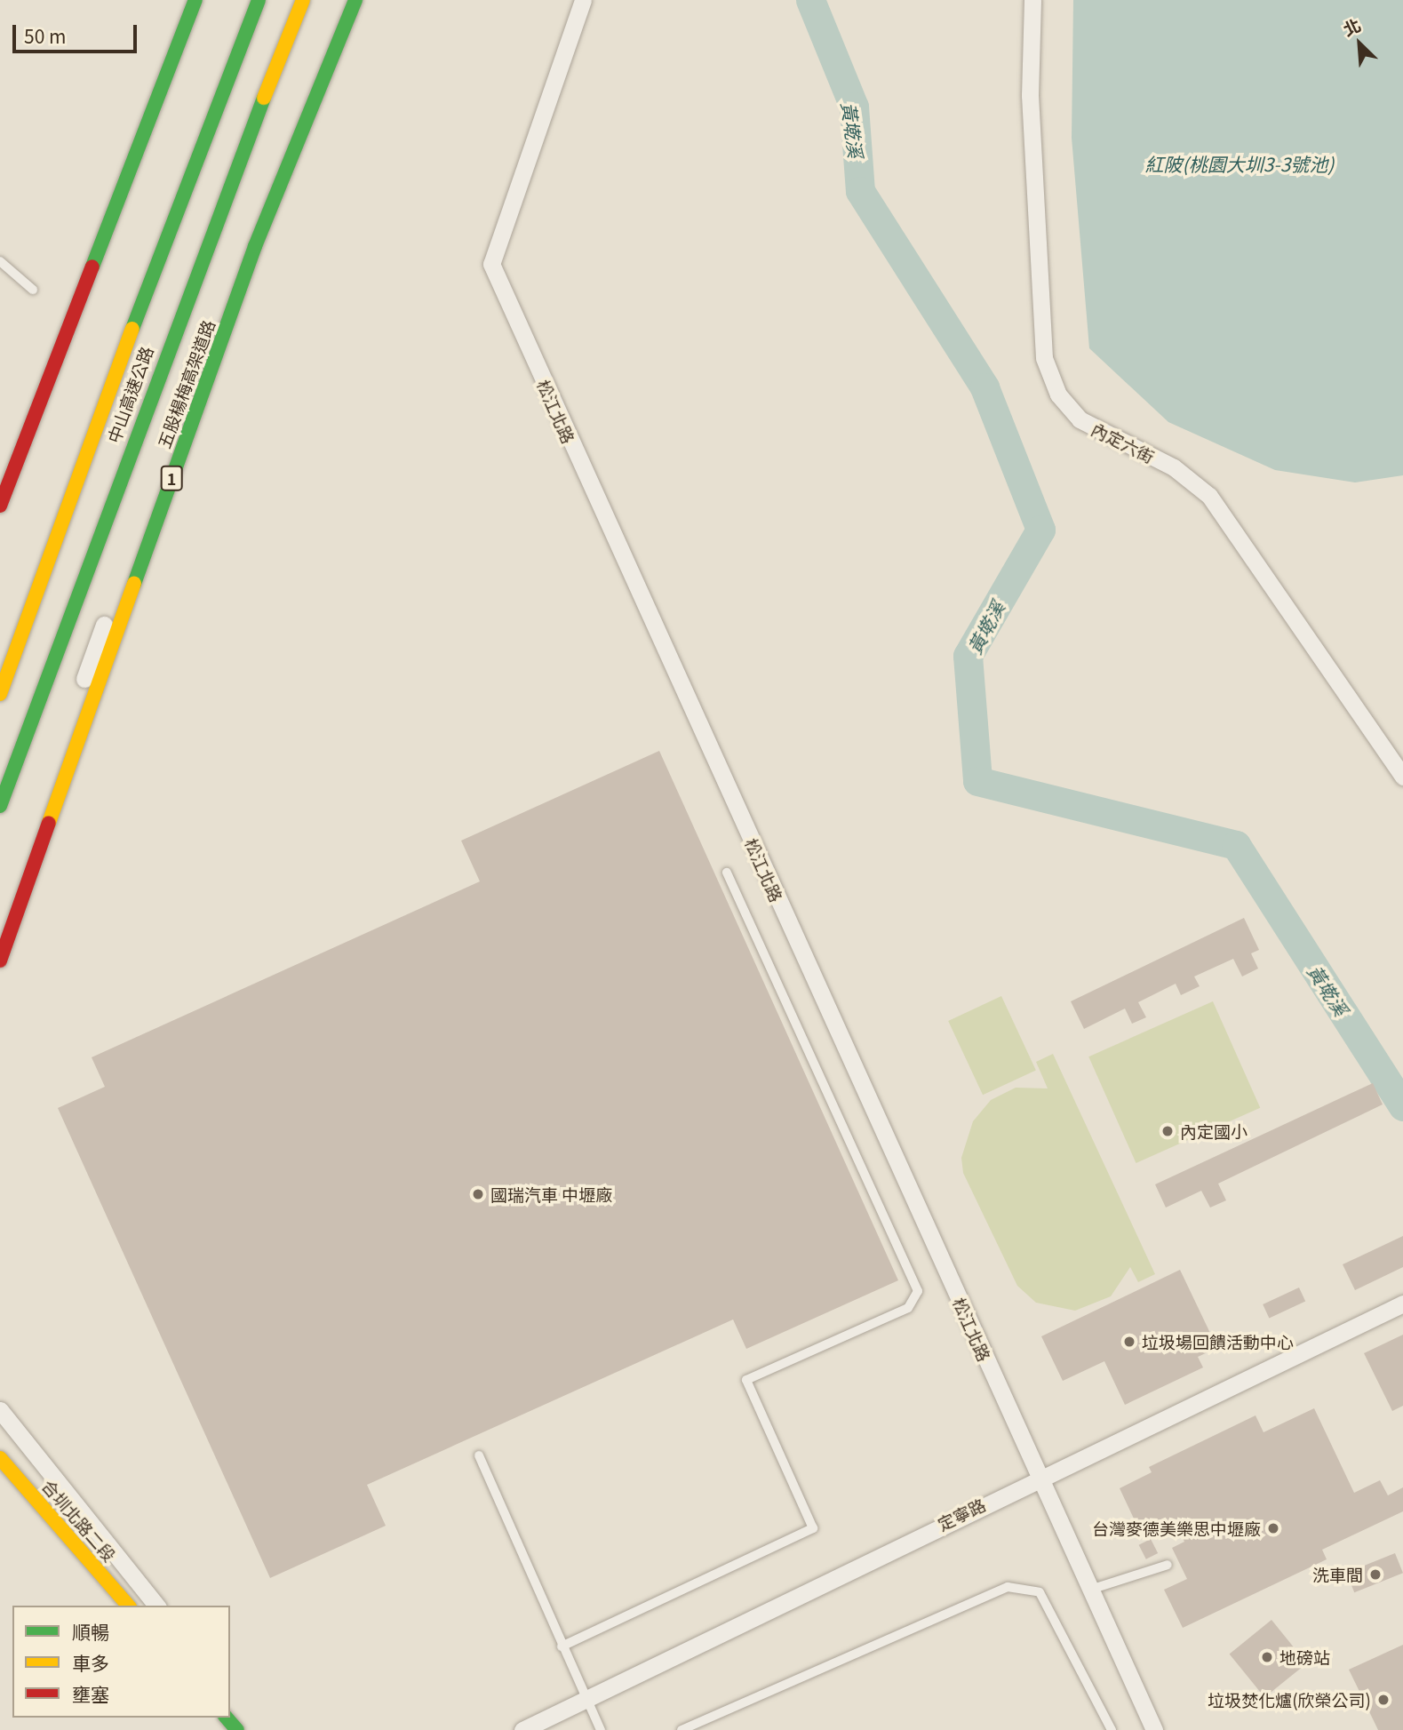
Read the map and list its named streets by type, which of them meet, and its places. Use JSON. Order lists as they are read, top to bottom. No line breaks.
{"streets":{"main road":["五股楊梅高架道路","中山高速公路","1","合圳北路二段"],"street":["松江北路","內定六街","定寧路"]},"crossings":[["松江北路","定寧路"]],"water":["黃墘溪","紅陂(桃園大圳3-3號池)"],"places":["內定國小","國瑞汽車 中壢廠","垃圾場回饋活動中心","台灣麥德美樂思中壢廠","洗車間","地磅站","垃圾焚化爐(欣榮公司)"],"legend":["順暢","車多","壅塞"],"scale_bar":"50 m","north":"top left"}
